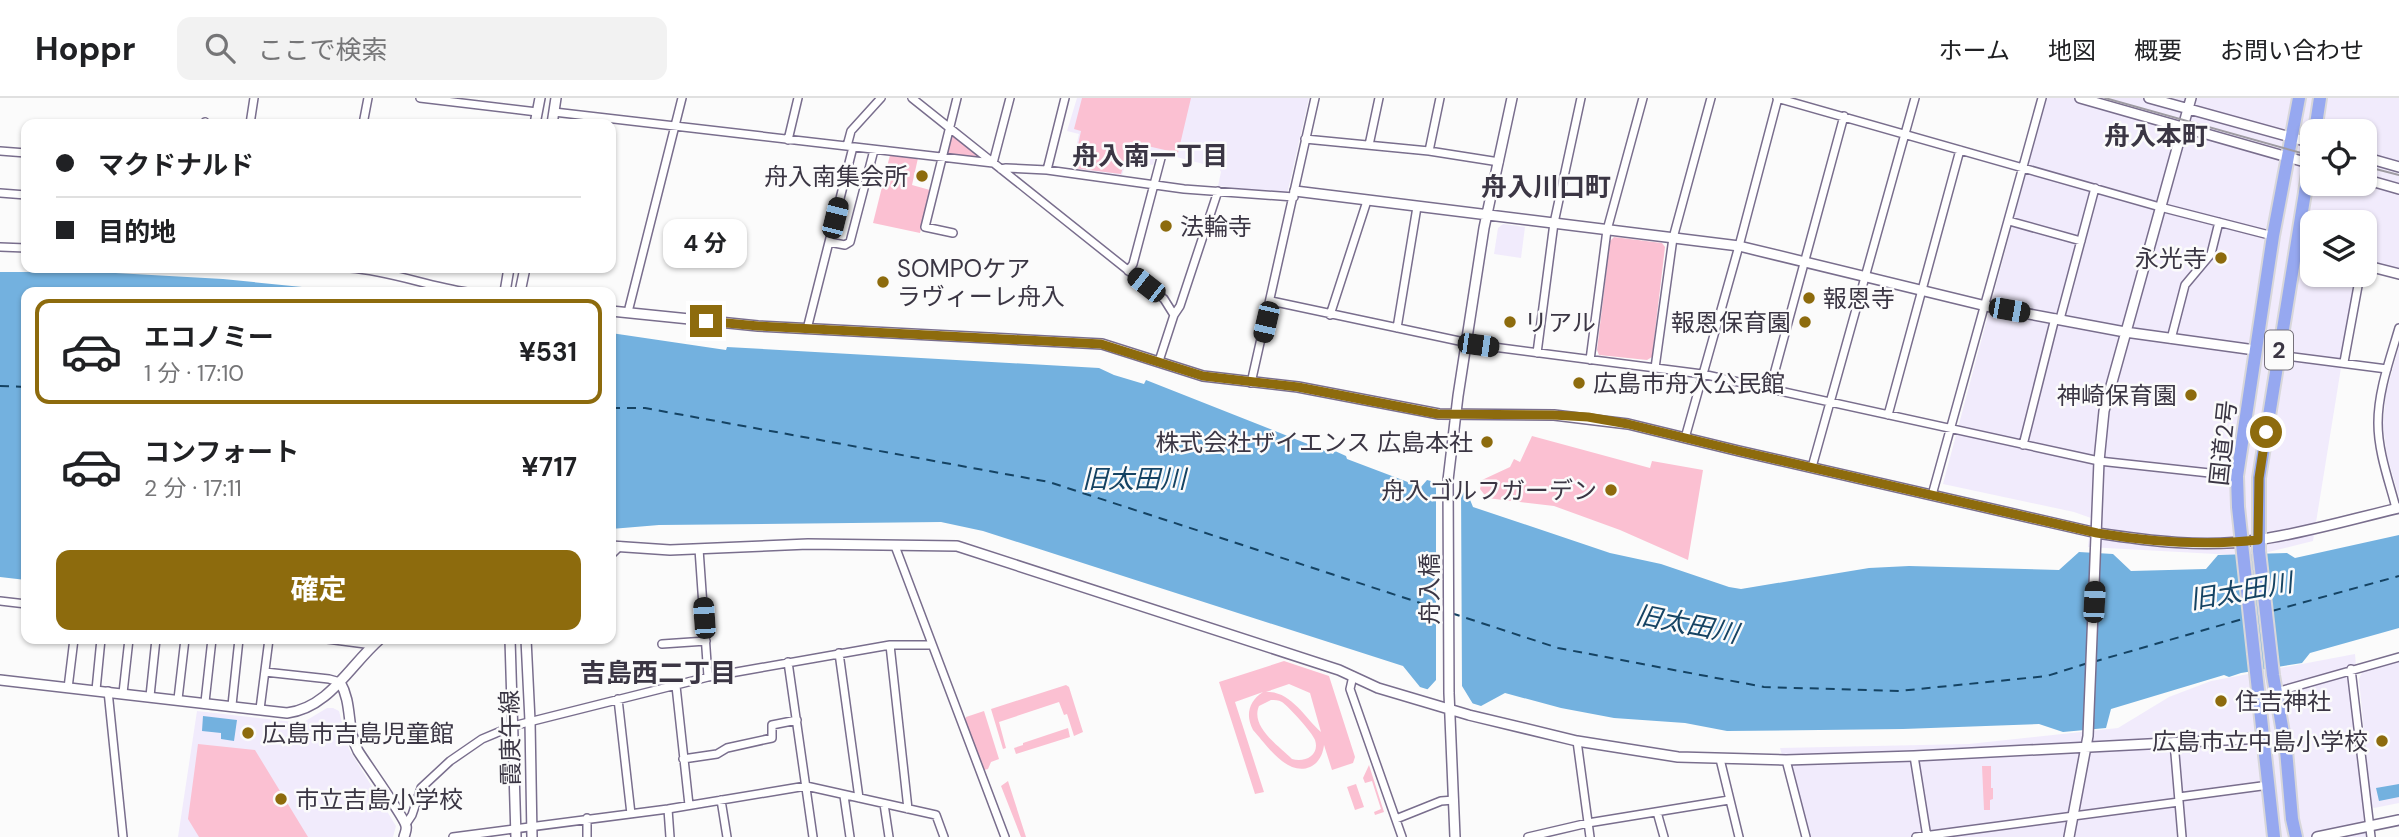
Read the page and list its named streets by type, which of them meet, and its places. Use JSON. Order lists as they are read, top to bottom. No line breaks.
{"streets":{"highway":["2","国道2号"],"street":["舟入橋","霞庚午線"]},"districts":["舟入本町","舟入南一丁目","舟入川口町","吉島西二丁目"],"water":["旧太田川"],"places":["舟入南集会所","法輪寺","永光寺","SOMPOケア ラヴィーレ舟入","報恩寺","リアル","報恩保育園","広島市舟入公民館","神崎保育園","株式会社ザイエンス 広島本社","舟入ゴルフガーデン","住吉神社","広島市吉島児童館","広島市立中島小学校","市立吉島小学校"],"page":{"header":"Hoppr","search":"ここで検索","nav":["ホーム","地図","概要","お問い合わせ"],"banner":["マクドナルド","目的地"],"bubble":"4 分","list":[{"name":"エコノミー","note":"1 分 · 17:10","value":"¥531"},{"name":"コンフォート","note":"2 分 · 17:11","value":"¥717"}],"buttons":"確定"}}
